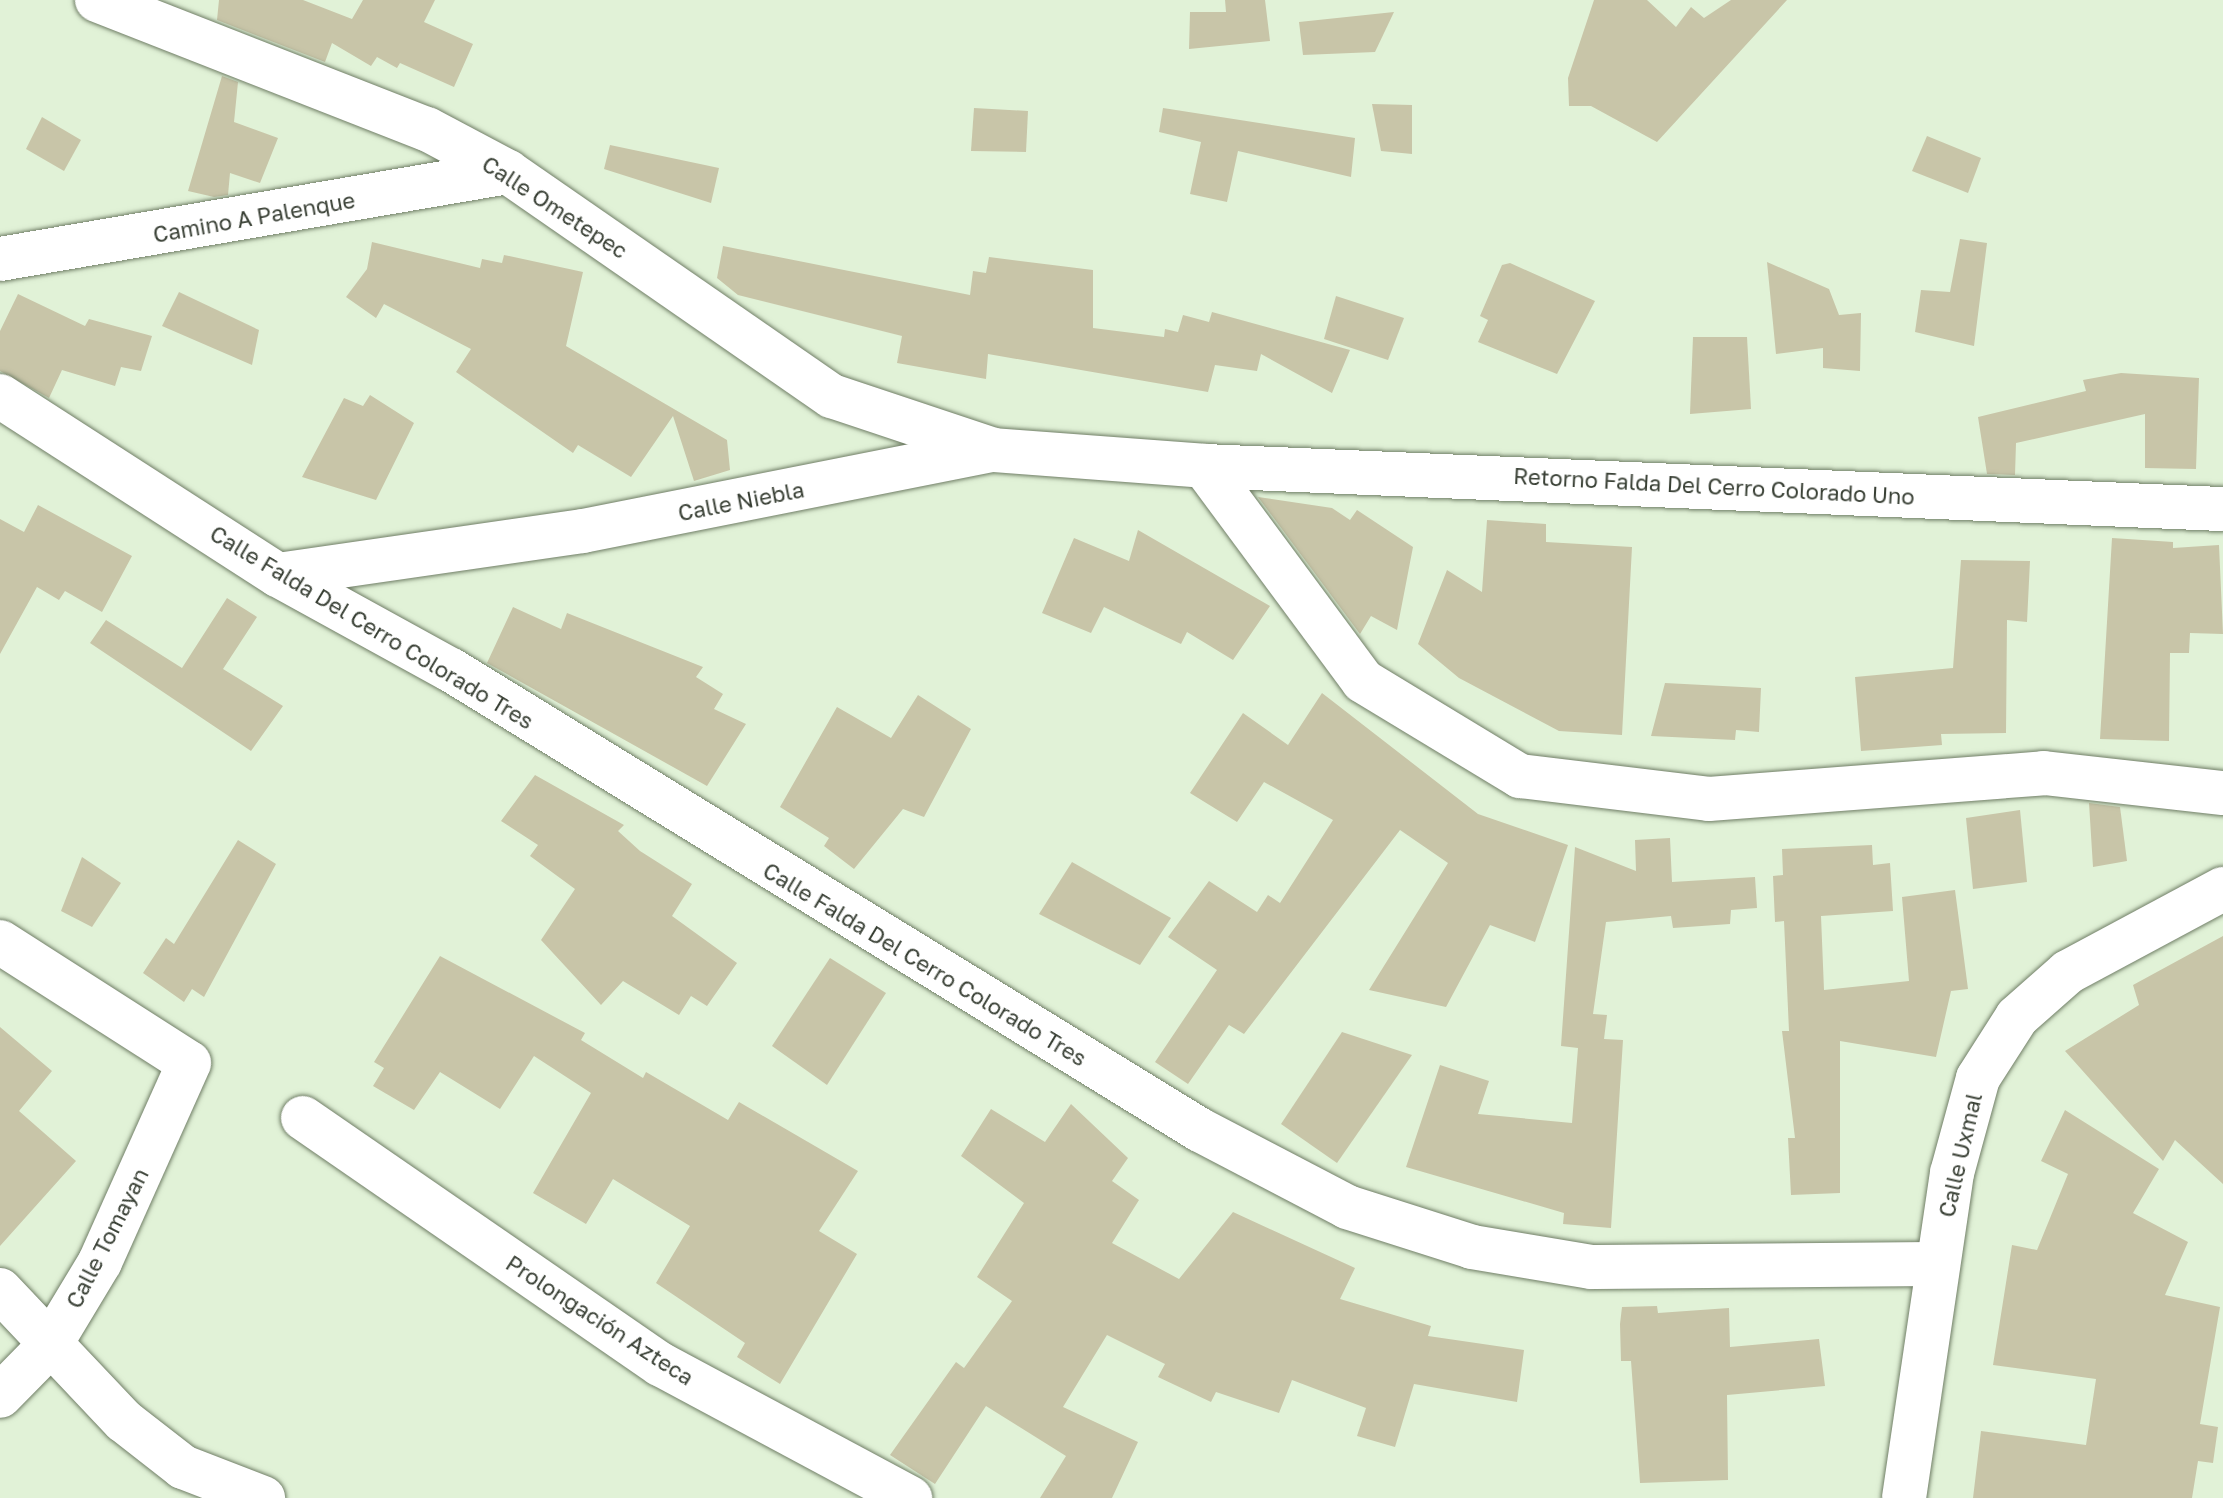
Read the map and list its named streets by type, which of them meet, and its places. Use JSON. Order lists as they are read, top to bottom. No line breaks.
{"streets":{"street":["Calle Ometepec","Camino A Palenque","Retorno Falda Del Cerro Colorado Uno","Calle Niebla","Calle Falda Del Cerro Colorado Tres","Calle Uxmal","Calle Tomayan","Prolongación Azteca"]},"crossings":[["Calle Ometepec","Camino A Palenque"],["Calle Ometepec","Calle Niebla"],["Retorno Falda Del Cerro Colorado Uno","Calle Niebla"],["Calle Niebla","Calle Falda Del Cerro Colorado Tres"],["Calle Falda Del Cerro Colorado Tres","Calle Uxmal"]]}
